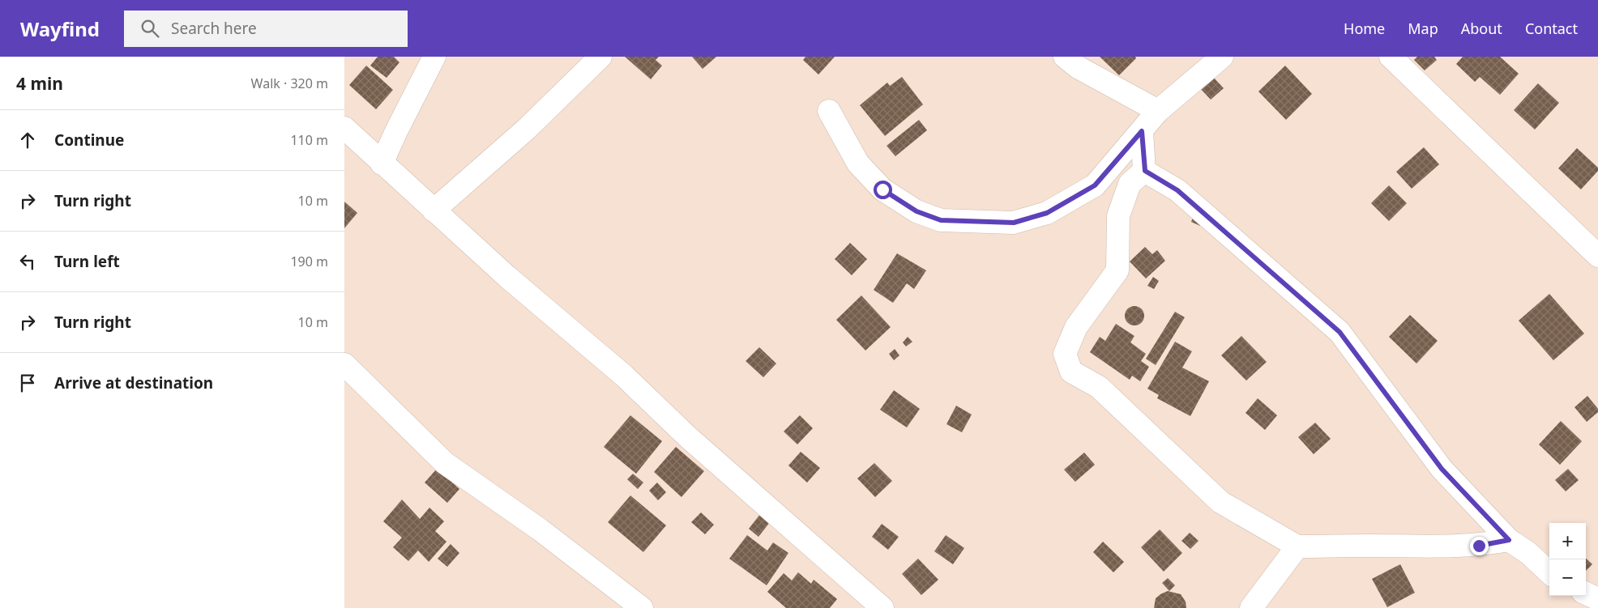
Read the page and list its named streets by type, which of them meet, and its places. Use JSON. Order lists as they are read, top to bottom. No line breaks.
{"page":{"header":"Wayfind","search":"Search here","nav":["Home","Map","About","Contact"],"heading":["4 min","Walk · 320 m"],"list":[["Continue","110 m"],["Turn right","10 m"],["Turn left","190 m"],["Turn right","10 m"],"Arrive at destination"],"map_buttons":["+","−"]}}
